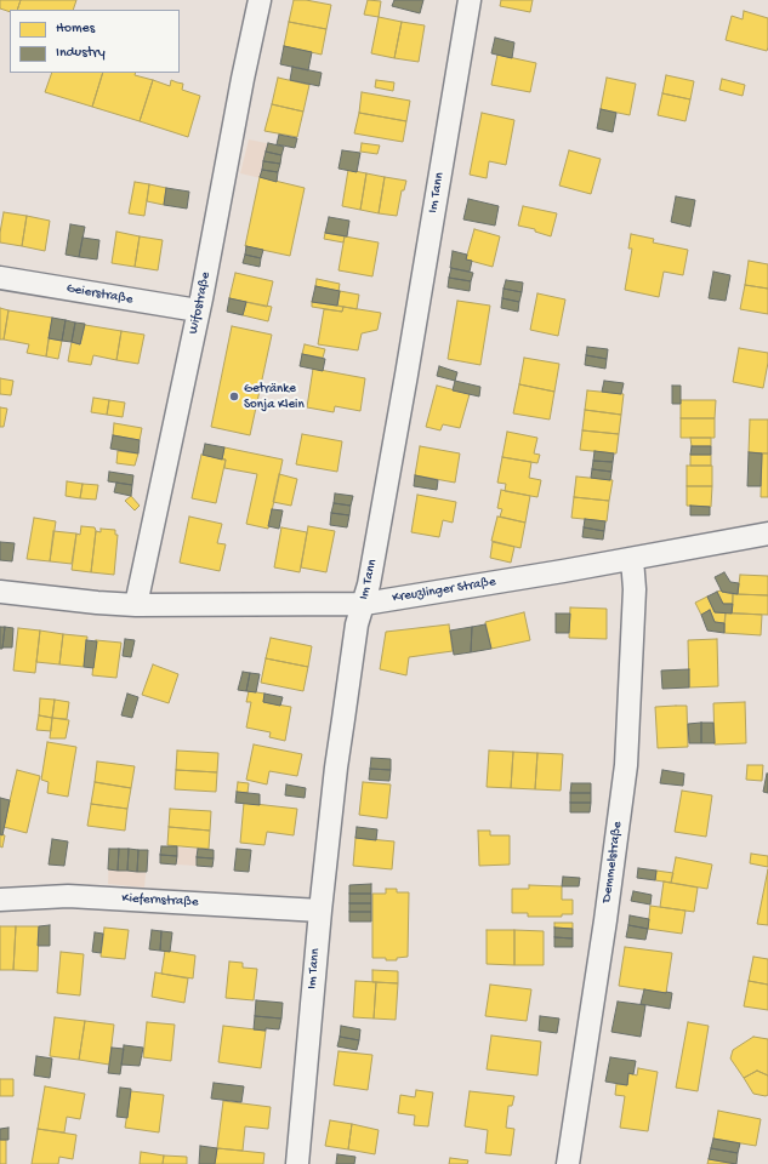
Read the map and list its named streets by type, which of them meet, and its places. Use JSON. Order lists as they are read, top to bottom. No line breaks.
{"streets":{"street":["Im Tann","Geierstraße","Wifostraße","Kreuzlinger Straße","Demmelstraße","Kiefernstraße"]},"crossings":[["Im Tann","Kreuzlinger Straße"],["Im Tann","Kiefernstraße"],["Geierstraße","Wifostraße"],["Wifostraße","Kreuzlinger Straße"],["Kreuzlinger Straße","Demmelstraße"]],"places":["Getränke Sonja Klein"],"legend":["Homes","Industry"]}
